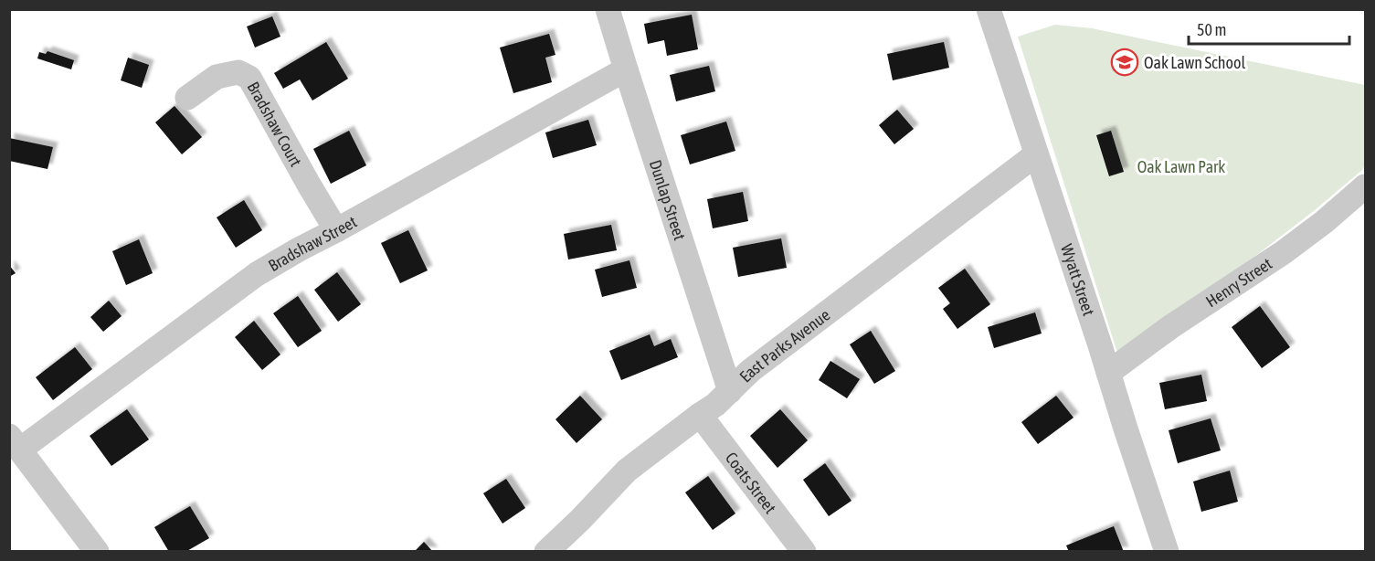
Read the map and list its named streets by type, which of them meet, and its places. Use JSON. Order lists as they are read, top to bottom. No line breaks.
{"streets":{"street":["Bradshaw Court","Dunlap Street","Bradshaw Street","Wyatt Street","Henry Street","East Parks Avenue","Coats Street"]},"crossings":[["Bradshaw Court","Bradshaw Street"],["Dunlap Street","Bradshaw Street"],["Dunlap Street","East Parks Avenue"],["Wyatt Street","Henry Street"],["Wyatt Street","East Parks Avenue"],["East Parks Avenue","Coats Street"]],"parks":["Oak Lawn Park"],"places":{"school or university":["Oak Lawn School"]},"scale_bar":"50 m"}
